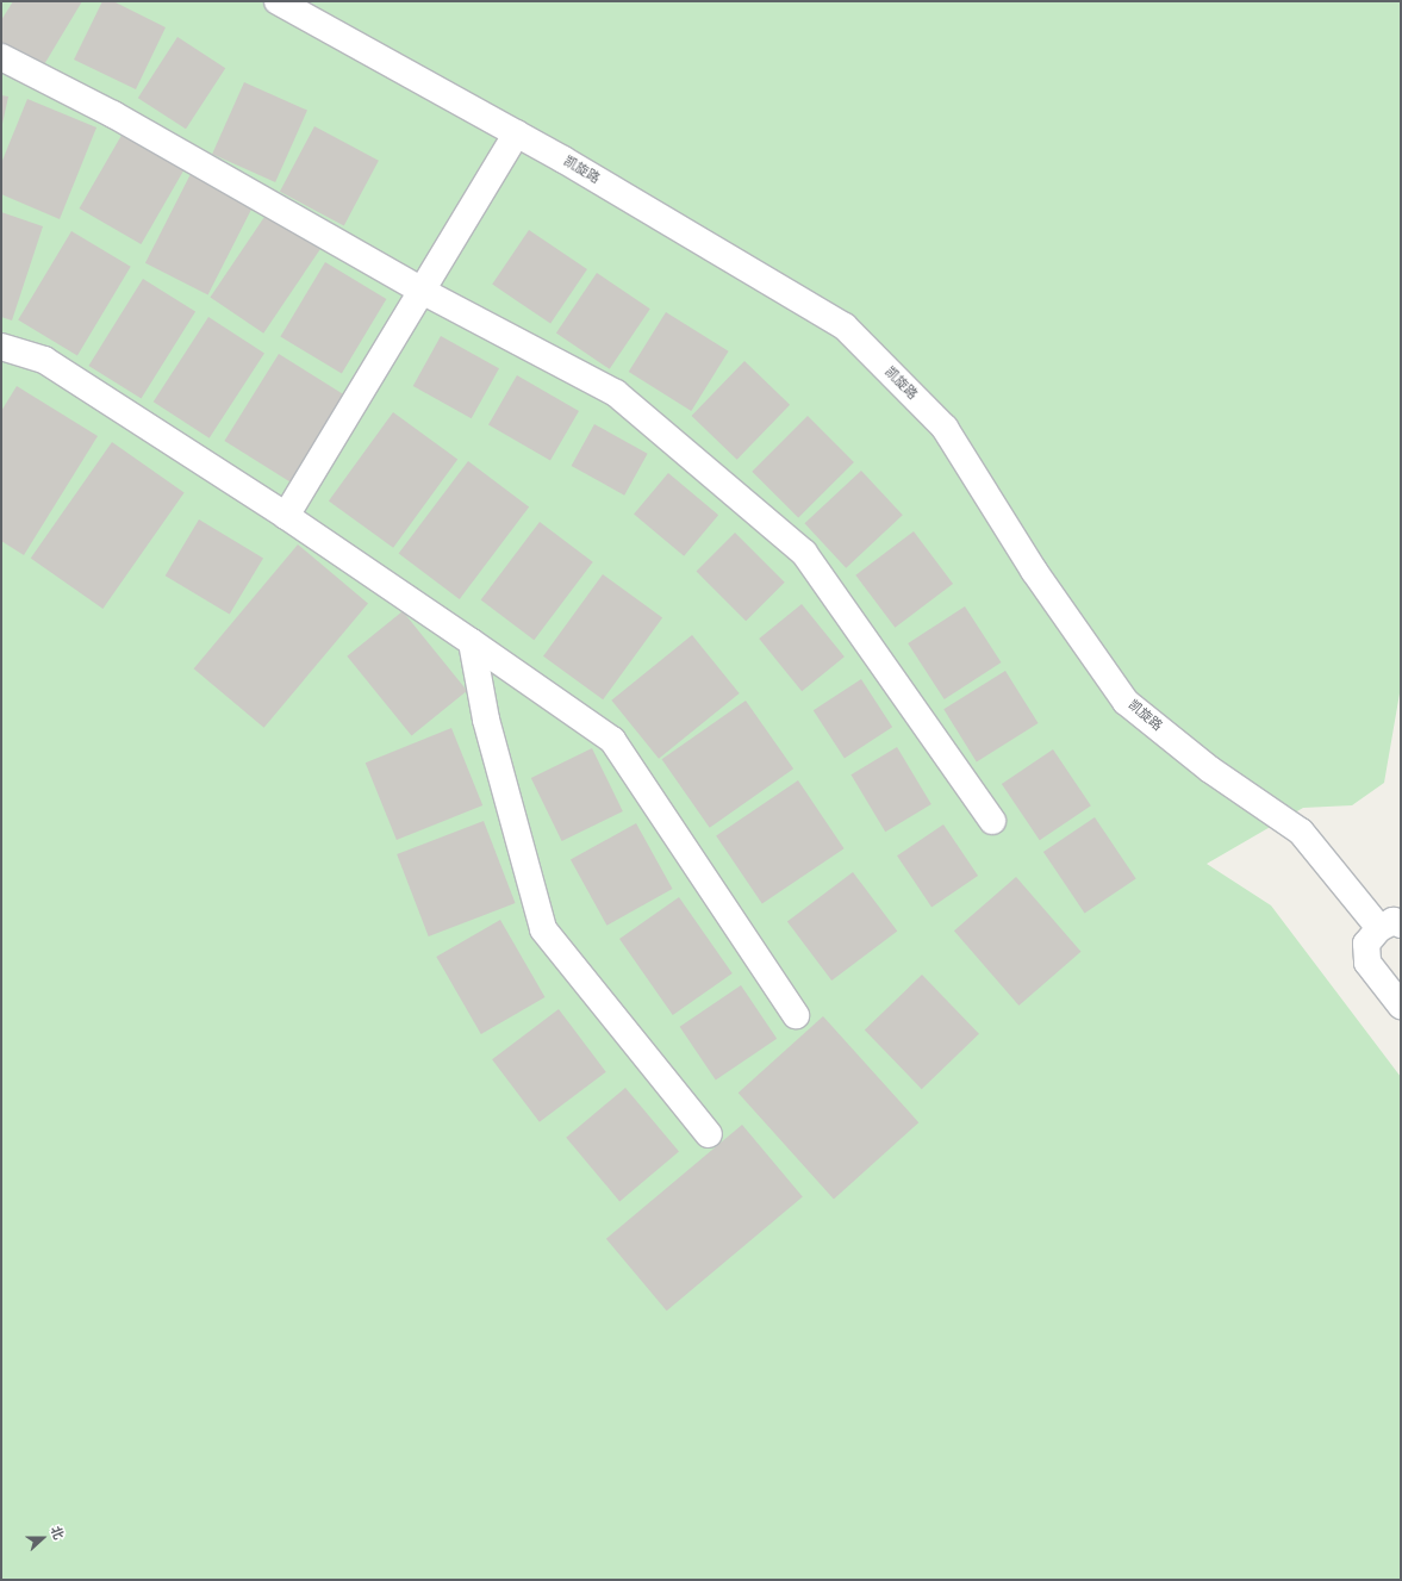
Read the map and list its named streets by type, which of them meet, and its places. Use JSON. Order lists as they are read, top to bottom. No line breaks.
{"streets":{"street":["凯旋路"]},"north":"right"}
